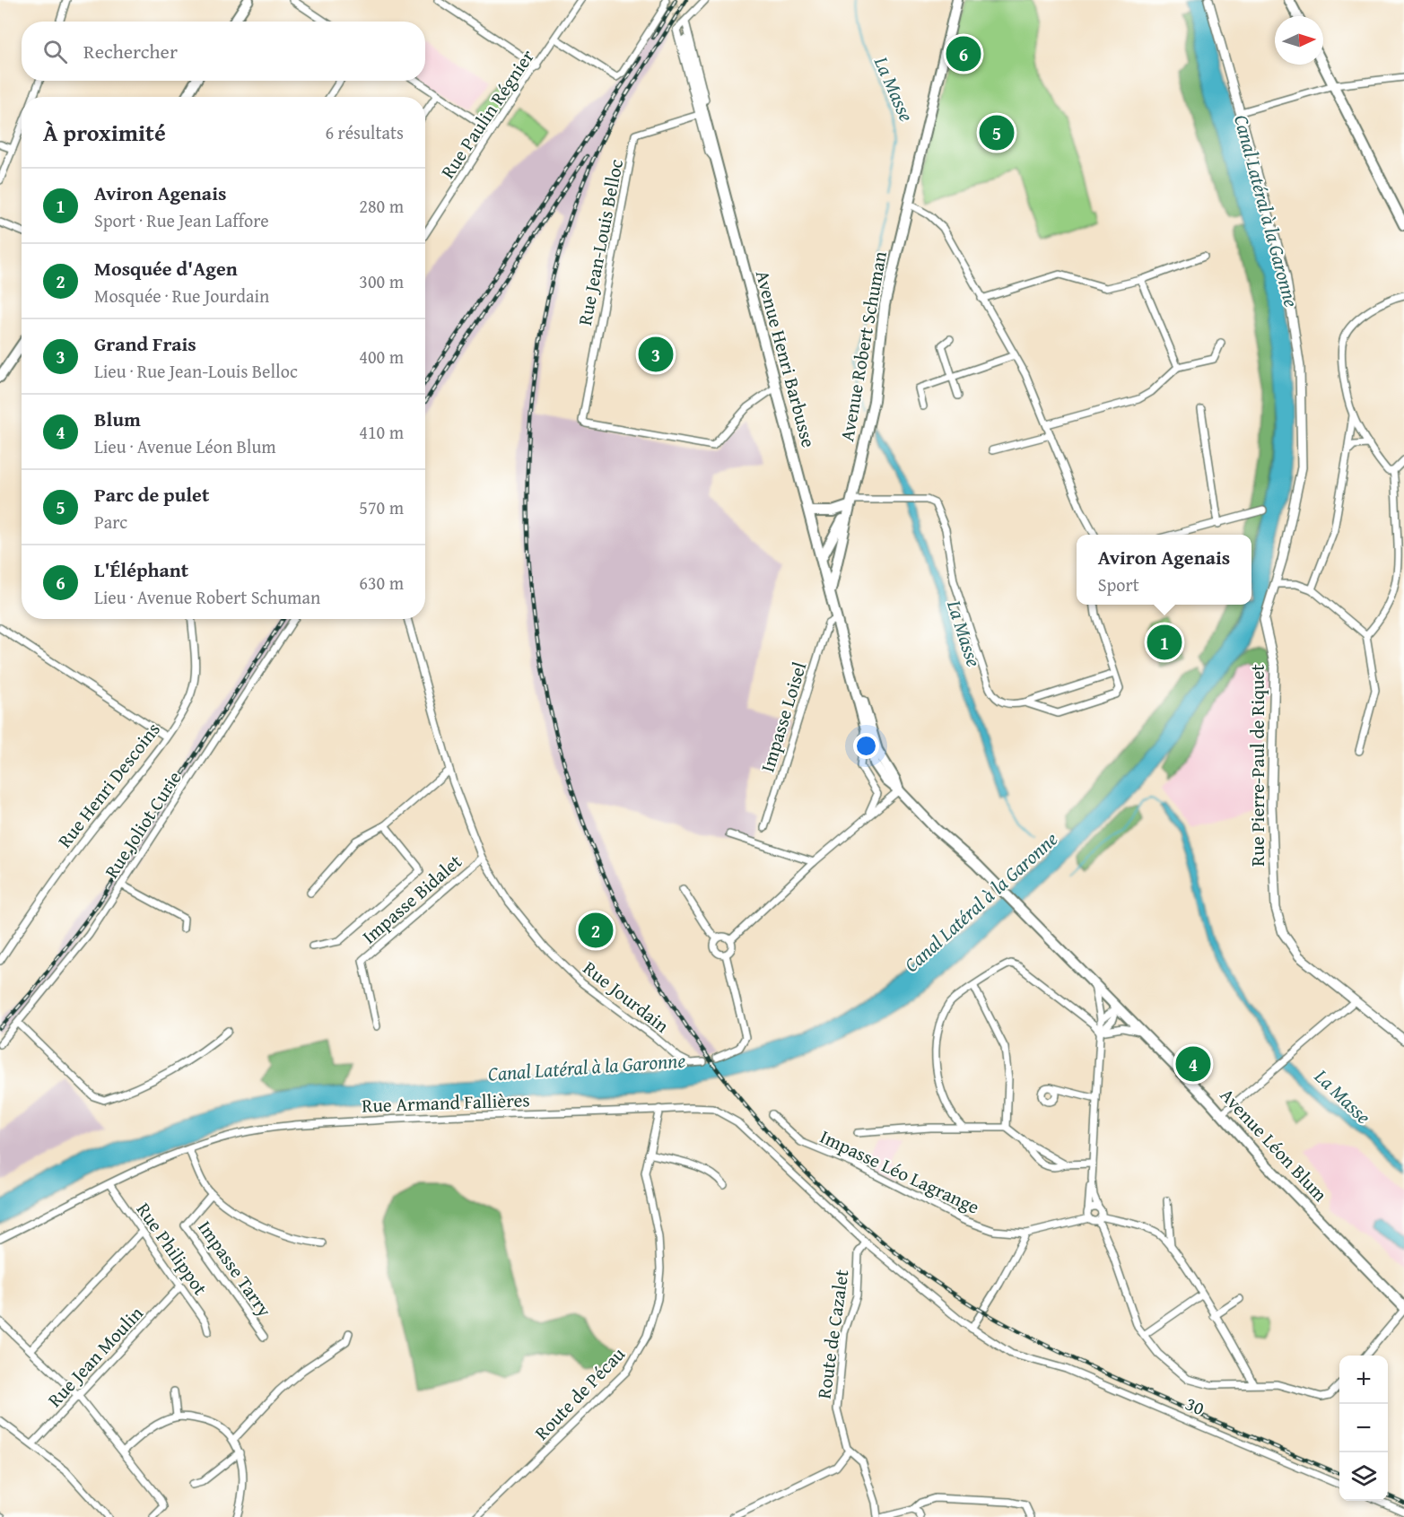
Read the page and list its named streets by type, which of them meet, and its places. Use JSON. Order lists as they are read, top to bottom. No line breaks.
{"streets":{"main road":["Avenue Robert Schuman","Avenue Henri Barbusse","Avenue Léon Blum"],"street":["Rue Paulin Régnier","Rue Jean-Louis Belloc","Impasse Loisel","Rue Pierre-Paul de Riquet","Rue Henri Descoins","Rue Joliot Curie","Impasse Bidalet","Rue Jourdain","Rue Armand Fallières","Impasse Léo Lagrange","Rue Philippot","Impasse Tarry","Route de Cazalet","Rue Jean Moulin","Route de Pécau","30"]},"crossings":[["Rue Jean-Louis Belloc","Avenue Henri Barbusse"],["Avenue Robert Schuman","Avenue Henri Barbusse"],["Avenue Henri Barbusse","Impasse Loisel"],["Avenue Henri Barbusse","Avenue Léon Blum"],["Impasse Bidalet","Rue Jourdain"],["Rue Armand Fallières","Rue Philippot"],["Rue Armand Fallières","Route de Cazalet"],["Rue Armand Fallières","Route de Pécau"],["Rue Armand Fallières","30"],["Rue Philippot","Rue Jean Moulin"]],"water":["La Masse","Canal Latéral à la Garonne"],"north":"right","page":{"search":"Rechercher","pins":["6","5","3","1","2","4"],"heading":["À proximité","6 résultats"],"list":[{"mark":"1","name":"Aviron Agenais","note":"Sport · Rue Jean Laffore","value":"280 m"},{"mark":"2","name":"Mosquée d'Agen","note":"Mosquée · Rue Jourdain","value":"300 m"},{"mark":"3","name":"Grand Frais","note":"Lieu · Rue Jean-Louis Belloc","value":"400 m"},{"mark":"4","name":"Blum","note":"Lieu · Avenue Léon Blum","value":"410 m"},{"mark":"5","name":"Parc de pulet","note":"Parc","value":"570 m"},{"mark":"6","name":"L'Éléphant","note":"Lieu · Avenue Robert Schuman","value":"630 m"}],"popup":["Aviron Agenais","Sport"],"map_buttons":["+","−"]}}
